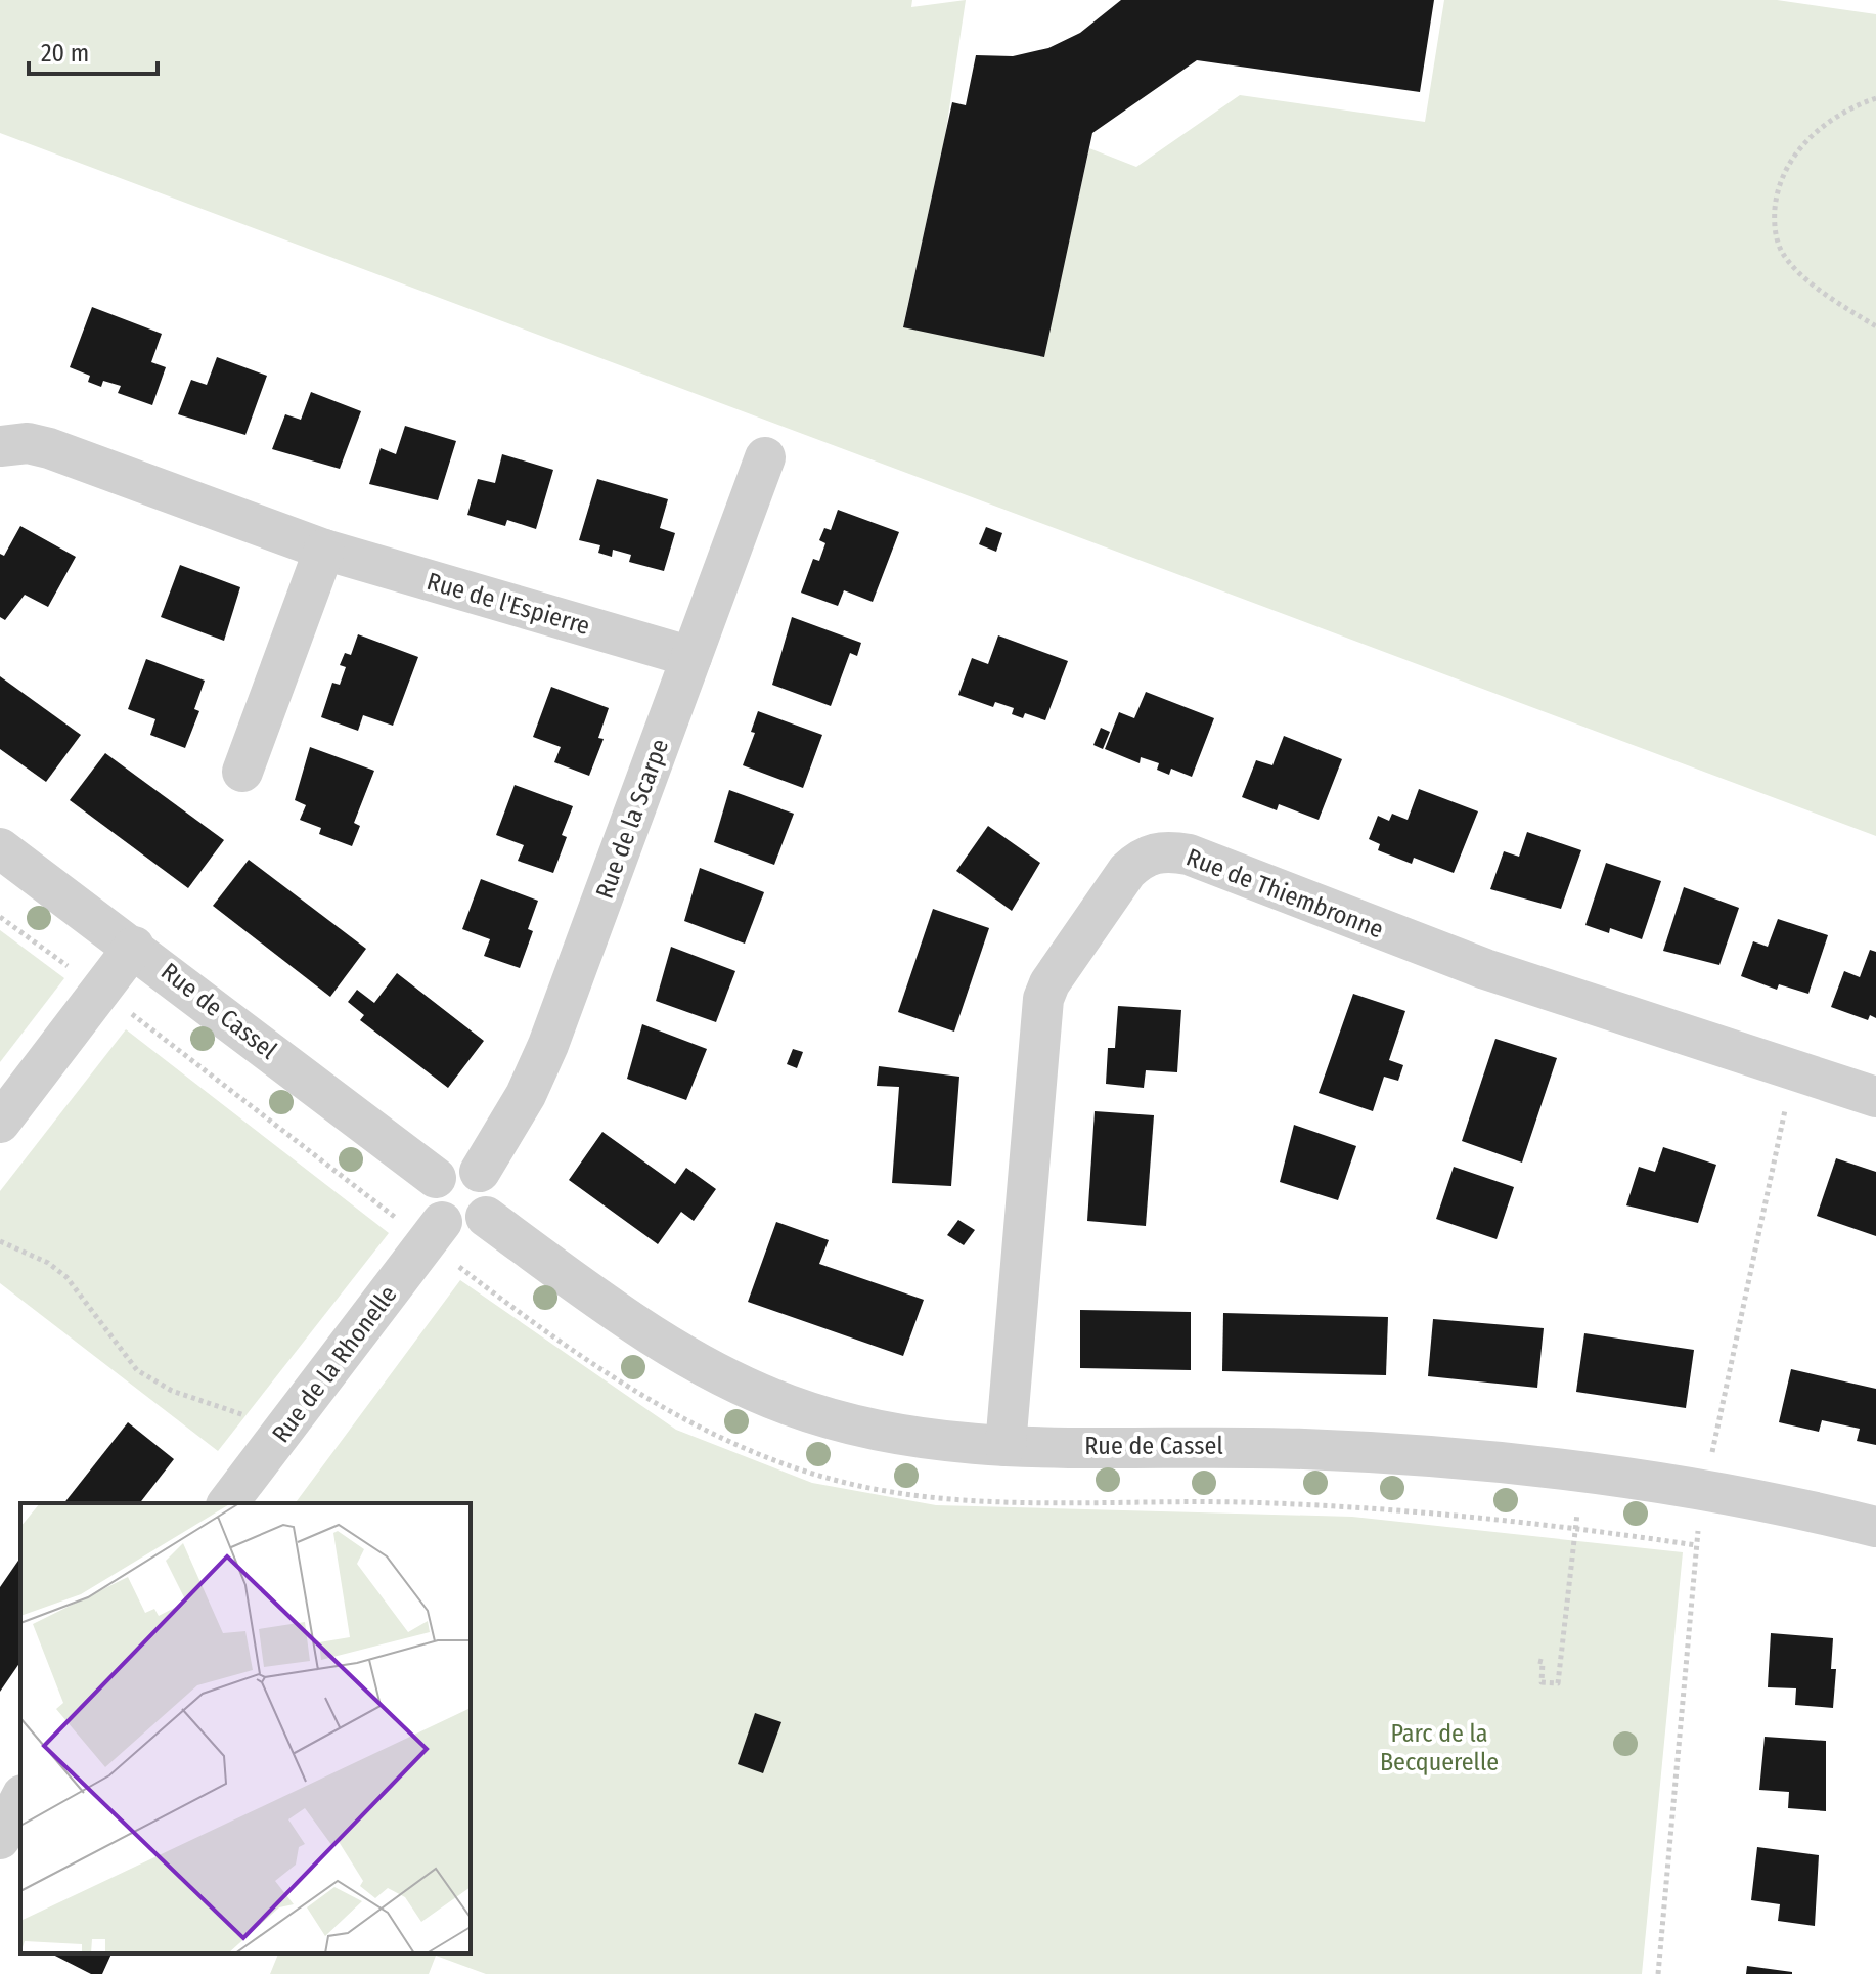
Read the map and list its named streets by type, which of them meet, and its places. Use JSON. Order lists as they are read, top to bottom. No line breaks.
{"streets":{"street":["Rue de l'Espierre","Rue de la Scarpe","Rue de Thiembronne","Rue de Cassel","Rue de la Rhonelle"]},"crossings":[["Rue de l'Espierre","Rue de la Scarpe"],["Rue de la Scarpe","Rue de Cassel"],["Rue de la Scarpe","Rue de la Rhonelle"],["Rue de Thiembronne","Rue de Cassel"],["Rue de Cassel","Rue de la Rhonelle"]],"parks":["Parc de la Becquerelle"],"scale_bar":"20 m"}
